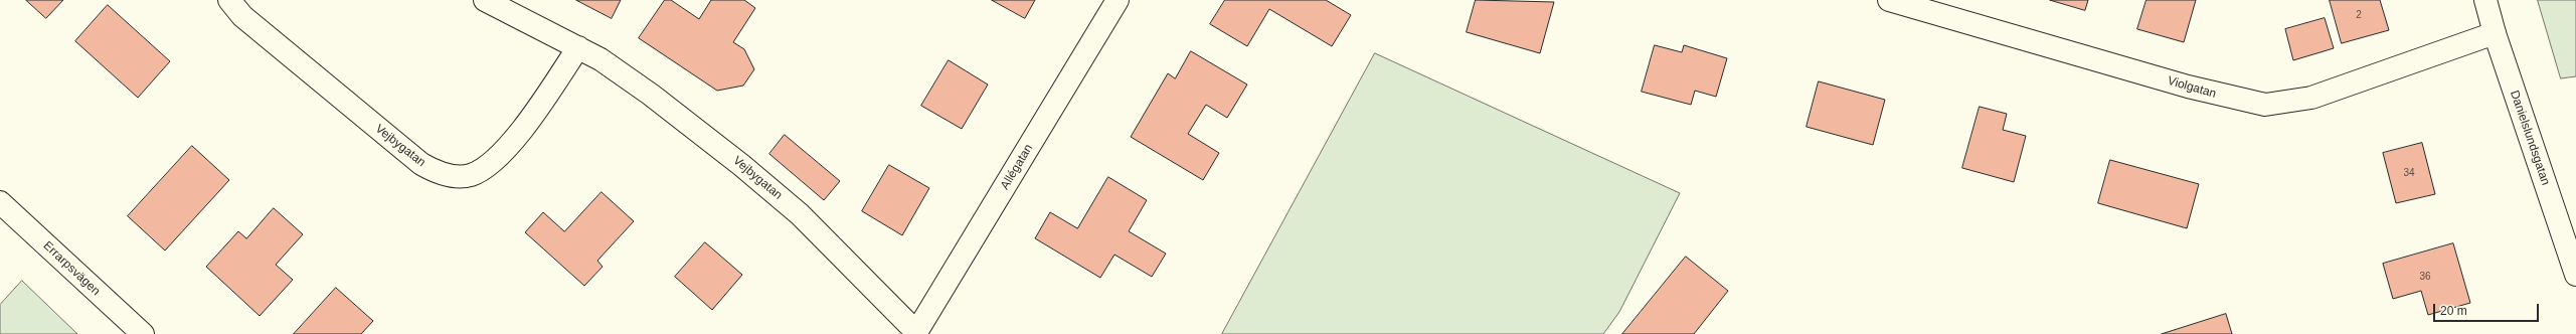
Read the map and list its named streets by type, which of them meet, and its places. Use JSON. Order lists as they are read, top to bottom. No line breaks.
{"streets":{"street":["Violgatan","Danielslundsgatan","Vejbygatan","Allégatan","Errarpsvägen"]},"crossings":[["Violgatan","Danielslundsgatan"],["Vejbygatan","Allégatan"]],"house_numbers":["2","34","36"],"scale_bar":"20 m"}
